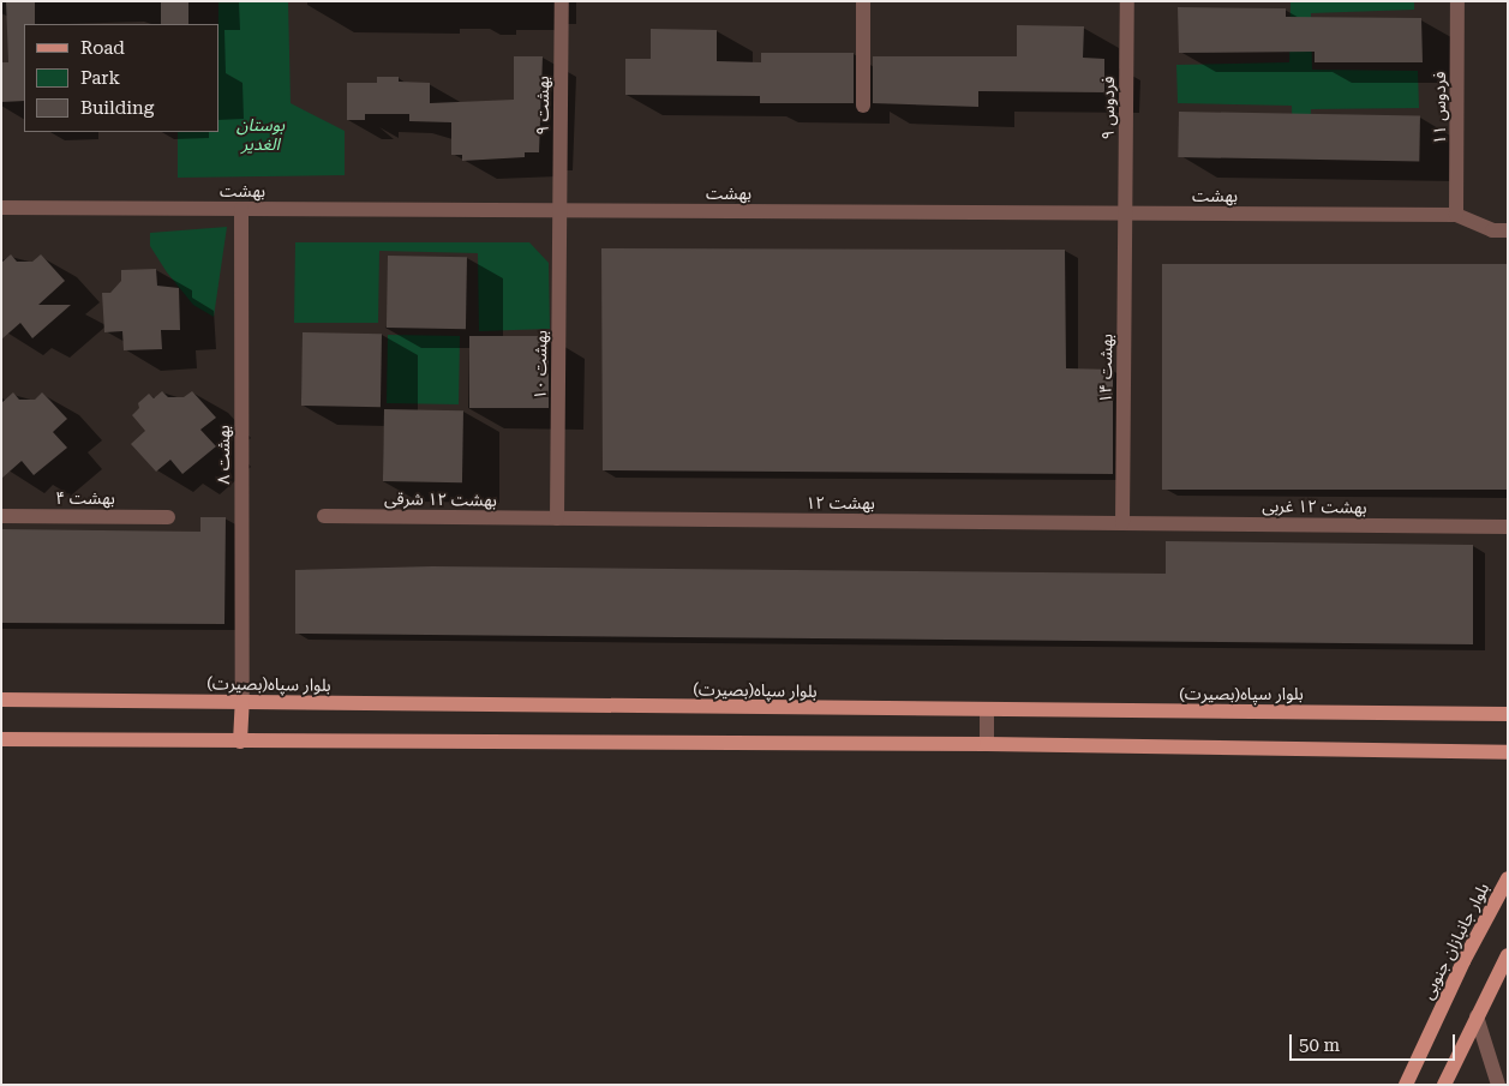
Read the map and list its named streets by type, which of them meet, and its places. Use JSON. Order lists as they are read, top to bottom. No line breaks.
{"streets":{"main road":["بلوار سپاه(بصیرت)","بلوار جانبازان جنوبی"],"street":["بهشت ۹","فردوس ۹","فردوس ۱۱","بهشت","بهشت ۱۰","بهشت ۱۴","بهشت ۸","بهشت ۴","بهشت ۱۲ شرقی","بهشت ۱۲","بهشت ۱۲ غربی"]},"crossings":[["بهشت ۹","بهشت"],["بهشت ۹","بهشت ۱۰"],["فردوس ۹","بهشت"],["فردوس ۹","بهشت ۱۴"],["فردوس ۱۱","بهشت"],["بهشت","بهشت ۱۰"],["بهشت","بهشت ۱۴"],["بهشت","بهشت ۸"],["بهشت ۱۰","بهشت ۱۲ شرقی"],["بهشت ۱۰","بهشت ۱۲"],["بهشت ۱۴","بهشت ۱۲"],["بهشت ۱۴","بهشت ۱۲ غربی"],["بهشت ۸","بلوار سپاه(بصیرت)"],["بهشت ۱۲ شرقی","بهشت ۱۲"],["بهشت ۱۲","بهشت ۱۲ غربی"]],"parks":["بوستان الغدیر"],"legend":["Road","Park","Building"],"scale_bar":"50 m"}
